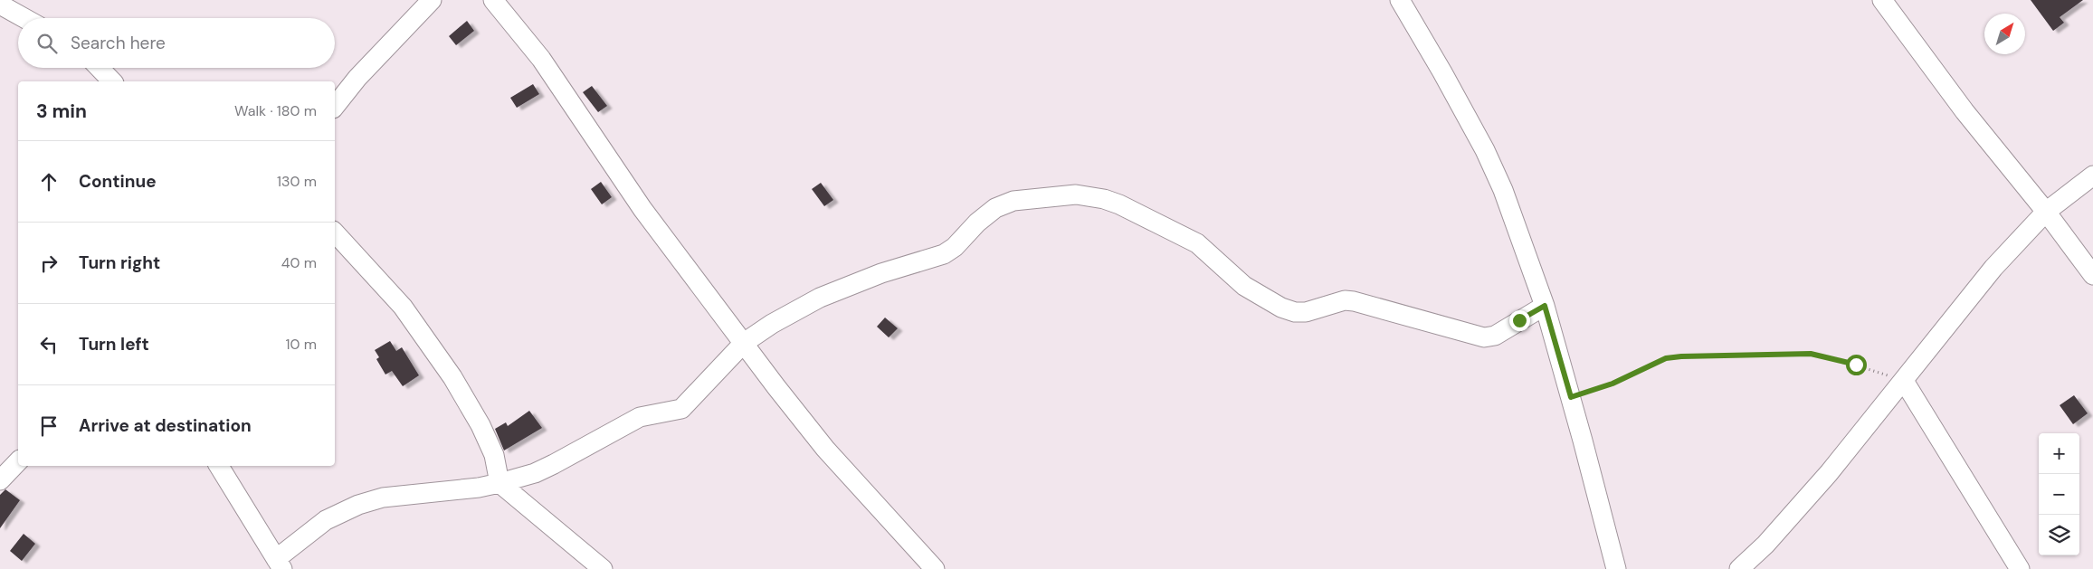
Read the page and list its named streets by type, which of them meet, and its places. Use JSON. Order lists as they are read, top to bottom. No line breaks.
{"north":"top right","page":{"search":"Search here","heading":["3 min","Walk · 180 m"],"list":[["Continue","130 m"],["Turn right","40 m"],["Turn left","10 m"],"Arrive at destination"],"map_buttons":["+","−"]}}
